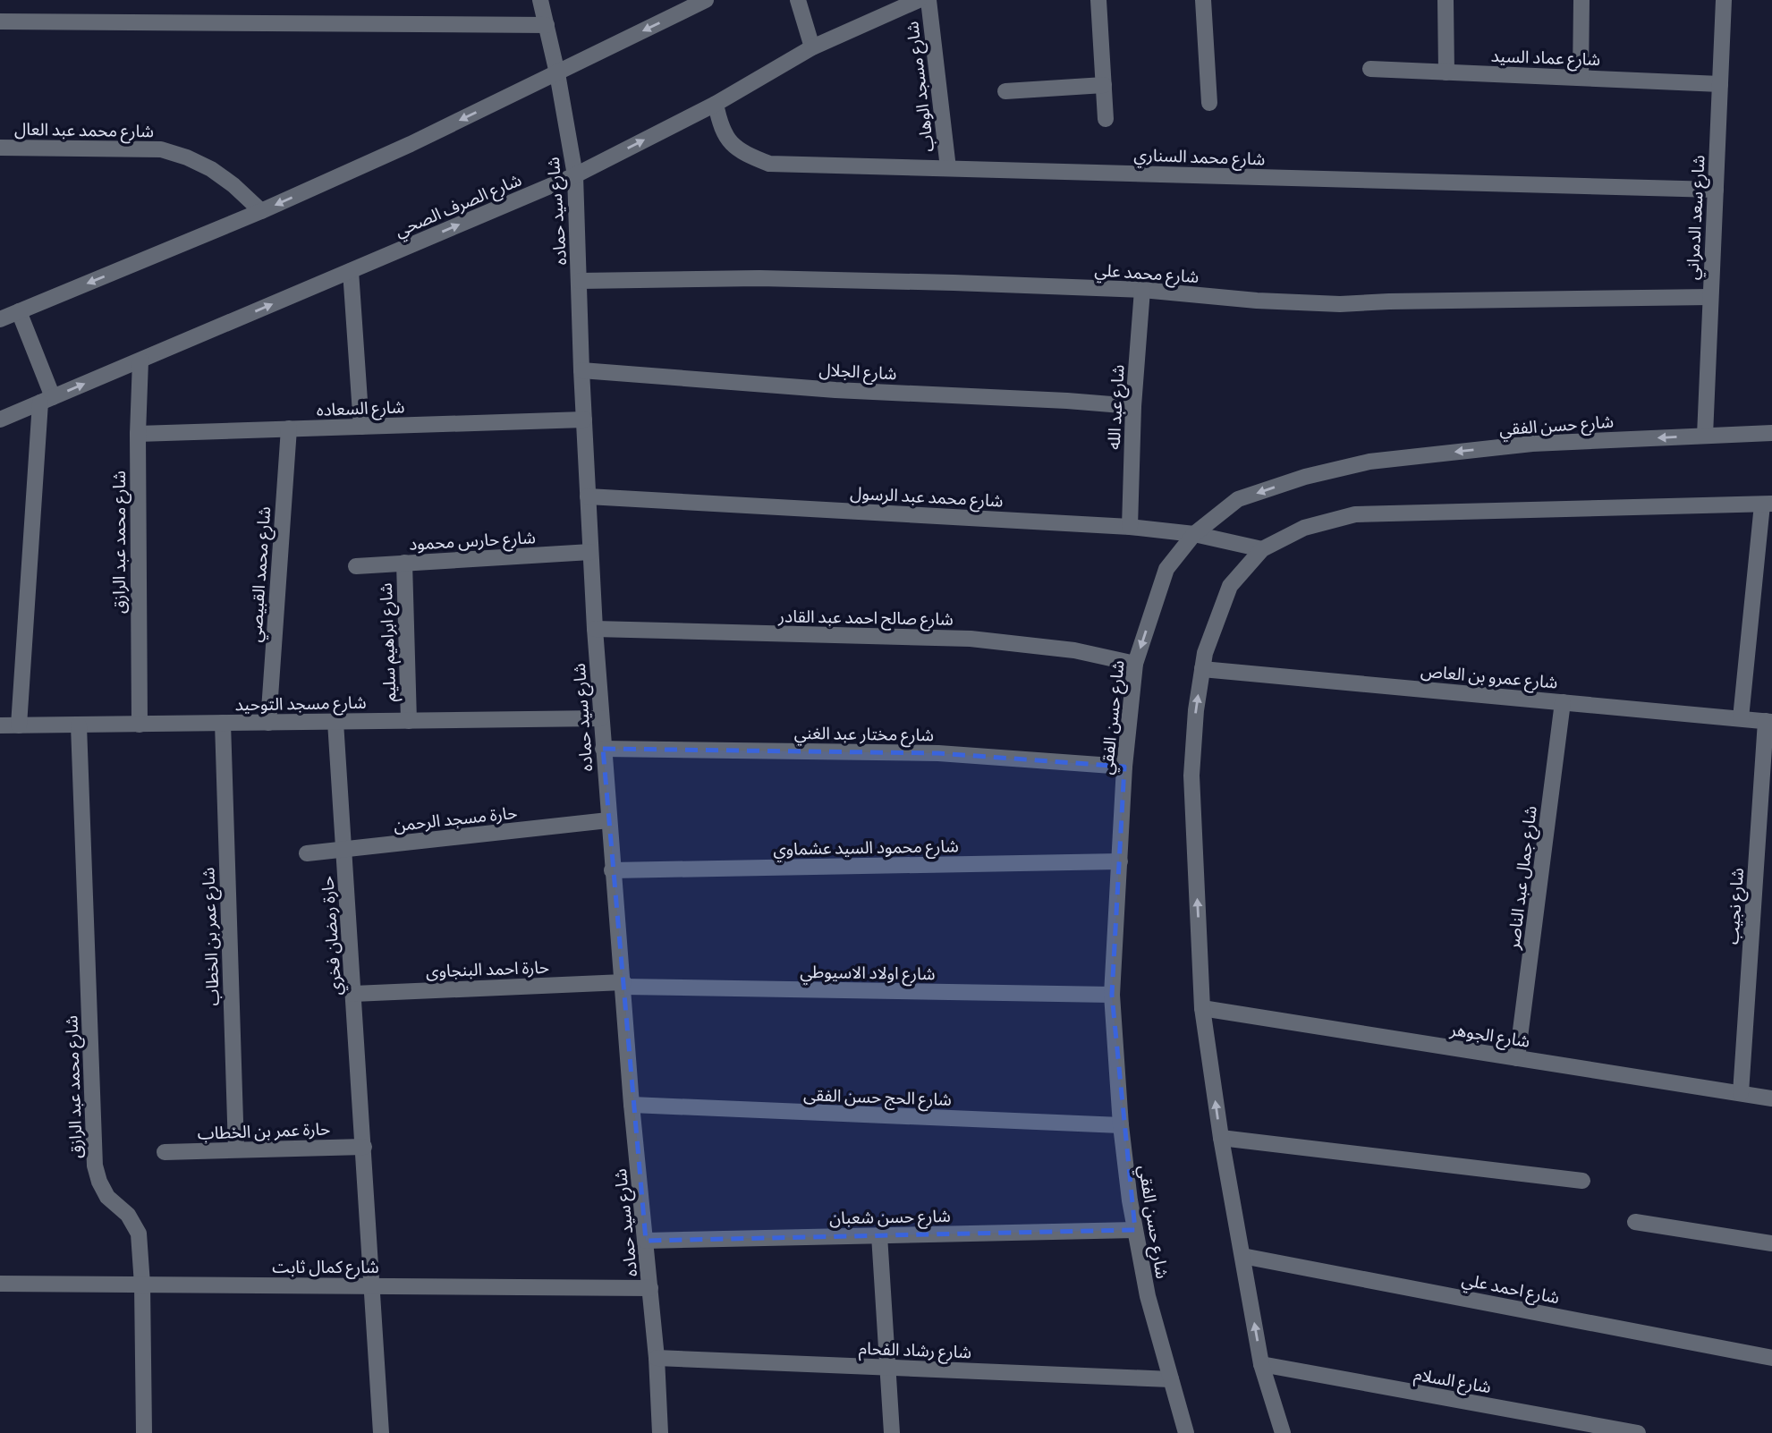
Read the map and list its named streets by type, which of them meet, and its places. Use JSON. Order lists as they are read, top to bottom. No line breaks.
{"streets":{"street":["شارع عماد السيد","شارع مسجد الوهاب","شارع محمد عبد العال","شارع محمد السناري","شارع الصرف الصحي","شارع سيد حماده","شارع سعد الدمراني","شارع محمد علي","شارع الجلال","شارع عبد الله","شارع السعاده","شارع حسن الفقي","شارع محمد عبد الرسول","شارع حارس محمود","شارع محمد عبد الرازق","شارع محمد القبيصي","شارع صالح احمد عبد القادر","شارع ابراهيم سليم","شارع عمرو بن العاص","شارع مسجد التوحيد","شارع مختار عبد الغني","حارة مسجد الرحمن","شارع محمود السيد عشماوي","شارع جمال عبد الناصر","شارع نجيب","حارة رمضان فخري","شارع عمر بن الخطاب","حارة احمد البنجاوى","شارع اولاد الاسيوطي","شارع الجوهر","شارع الحج حسن الفقى","حارة عمر بن الخطاب","شارع حسن شعبان","شارع كمال ثابت","شارع احمد علي","شارع رشاد الفحام","شارع السلام"]},"crossings":[["شارع عماد السيد","شارع سعد الدمراني"],["شارع مسجد الوهاب","شارع محمد السناري"],["شارع محمد السناري","شارع الصرف الصحي"],["شارع محمد السناري","شارع سعد الدمراني"],["شارع الصرف الصحي","شارع سيد حماده"],["شارع الصرف الصحي","شارع محمد عبد الرازق"],["شارع سيد حماده","شارع محمد علي"],["شارع سيد حماده","شارع الجلال"],["شارع سيد حماده","شارع السعاده"],["شارع سيد حماده","شارع محمد عبد الرسول"],["شارع سيد حماده","شارع حارس محمود"],["شارع سيد حماده","شارع صالح احمد عبد القادر"],["شارع سيد حماده","شارع مسجد التوحيد"],["شارع سيد حماده","شارع مختار عبد الغني"],["شارع سيد حماده","حارة مسجد الرحمن"],["شارع سيد حماده","شارع محمود السيد عشماوي"],["شارع سيد حماده","حارة احمد البنجاوى"],["شارع سيد حماده","شارع اولاد الاسيوطي"],["شارع سيد حماده","شارع الحج حسن الفقى"],["شارع سيد حماده","شارع حسن شعبان"],["شارع سيد حماده","شارع كمال ثابت"],["شارع سيد حماده","شارع رشاد الفحام"],["شارع سعد الدمراني","شارع محمد علي"],["شارع سعد الدمراني","شارع حسن الفقي"],["شارع محمد علي","شارع عبد الله"],["شارع الجلال","شارع عبد الله"],["شارع عبد الله","شارع محمد عبد الرسول"],["شارع السعاده","شارع محمد عبد الرازق"],["شارع السعاده","شارع محمد القبيصي"],["شارع حسن الفقي","شارع محمد عبد الرسول"],["شارع حسن الفقي","شارع صالح احمد عبد القادر"],["شارع حسن الفقي","شارع مختار عبد الغني"],["شارع حسن الفقي","شارع محمود السيد عشماوي"],["شارع حسن الفقي","شارع اولاد الاسيوطي"],["شارع حسن الفقي","شارع الحج حسن الفقى"],["شارع حسن الفقي","شارع حسن شعبان"],["شارع حسن الفقي","شارع رشاد الفحام"],["شارع حارس محمود","شارع ابراهيم سليم"],["شارع محمد عبد الرازق","شارع مسجد التوحيد"],["شارع محمد عبد الرازق","شارع كمال ثابت"],["شارع محمد القبيصي","شارع مسجد التوحيد"],["شارع ابراهيم سليم","شارع مسجد التوحيد"],["شارع عمرو بن العاص","شارع جمال عبد الناصر"],["شارع عمرو بن العاص","شارع نجيب"],["شارع مسجد التوحيد","حارة رمضان فخري"],["شارع مسجد التوحيد","شارع عمر بن الخطاب"],["حارة مسجد الرحمن","حارة رمضان فخري"],["شارع جمال عبد الناصر","شارع الجوهر"],["شارع نجيب","شارع الجوهر"],["حارة رمضان فخري","حارة احمد البنجاوى"],["حارة رمضان فخري","حارة عمر بن الخطاب"],["حارة رمضان فخري","شارع كمال ثابت"],["شارع عمر بن الخطاب","حارة عمر بن الخطاب"],["حارة احمد البنجاوى","شارع اولاد الاسيوطي"]]}
